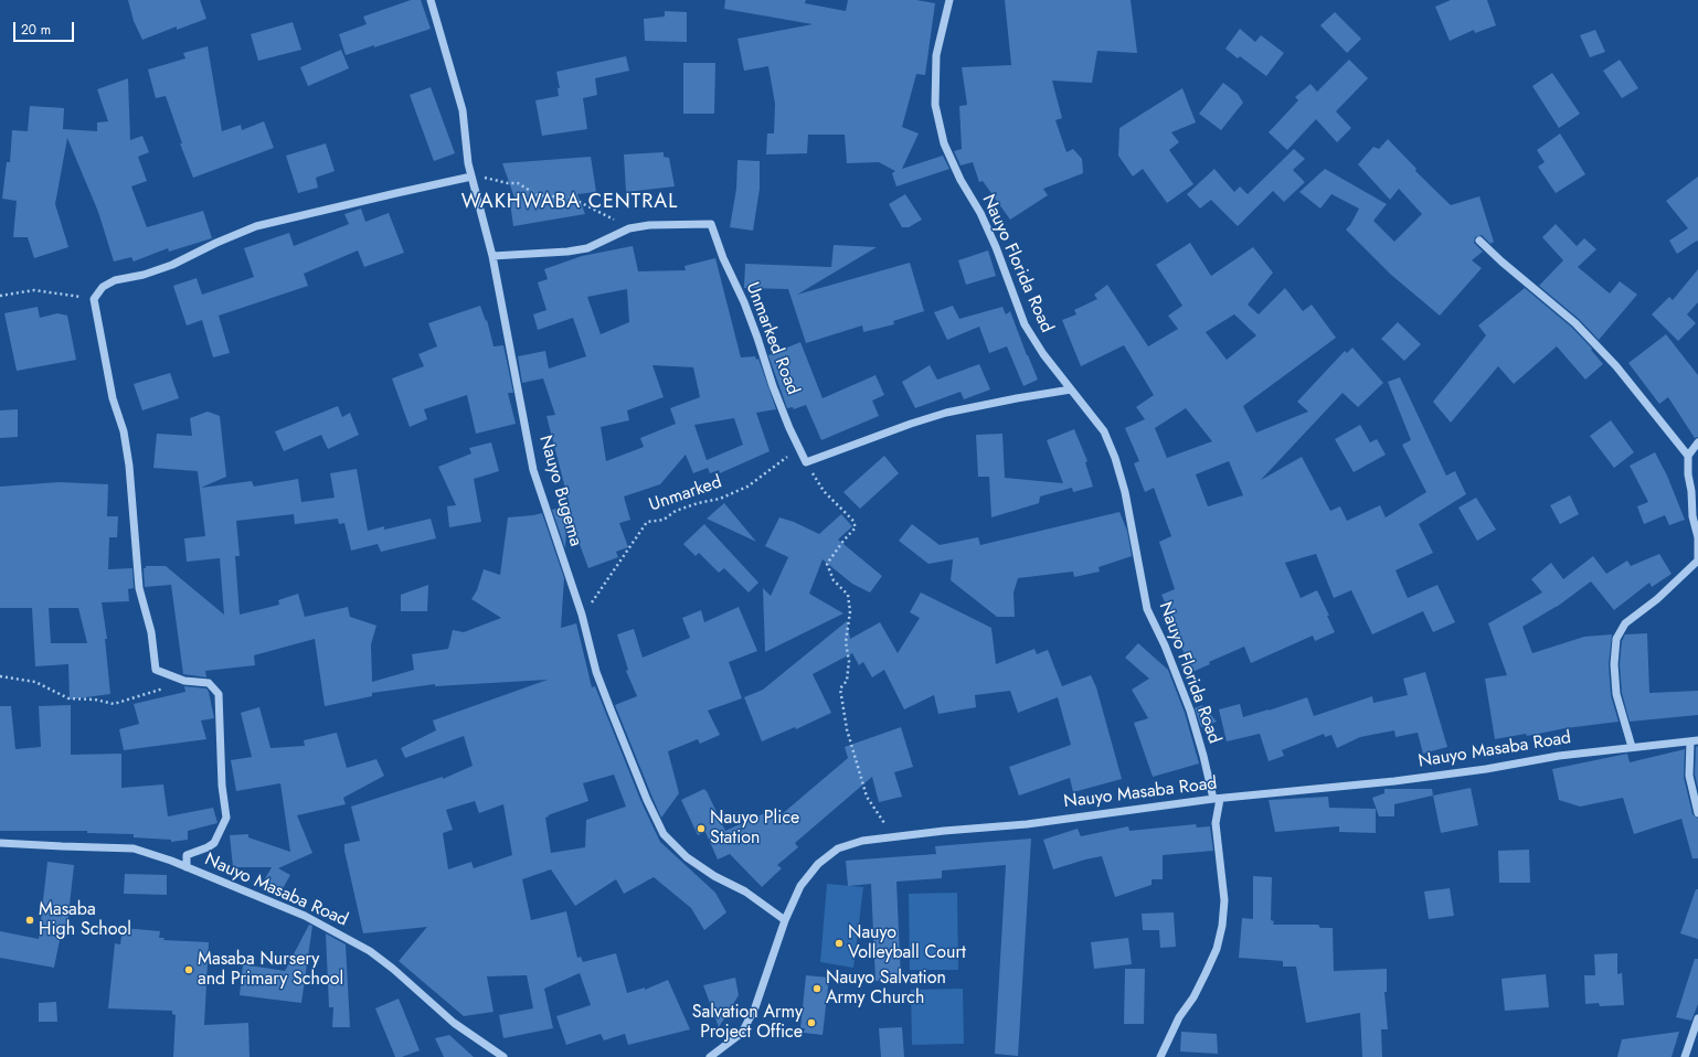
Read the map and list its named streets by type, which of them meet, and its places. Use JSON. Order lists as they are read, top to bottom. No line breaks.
{"streets":{"street":["Nauyo Florida Road","Unmarked Road","Nauyo Bugema","Nauyo Masaba Road"],"path":["Unmarked"]},"crossings":[["Nauyo Florida Road","Nauyo Masaba Road"],["Unmarked Road","Unmarked"],["Nauyo Bugema","Unmarked"],["Nauyo Bugema","Nauyo Masaba Road"]],"districts":["WAKHWABA CENTRAL"],"places":["Nauyo Plice Station","Masaba High School","Nauyo Volleyball Court","Masaba Nursery and Primary School","Nauyo Salvation Army Church","Salvation Army Project Office"],"scale_bar":"20 m"}
